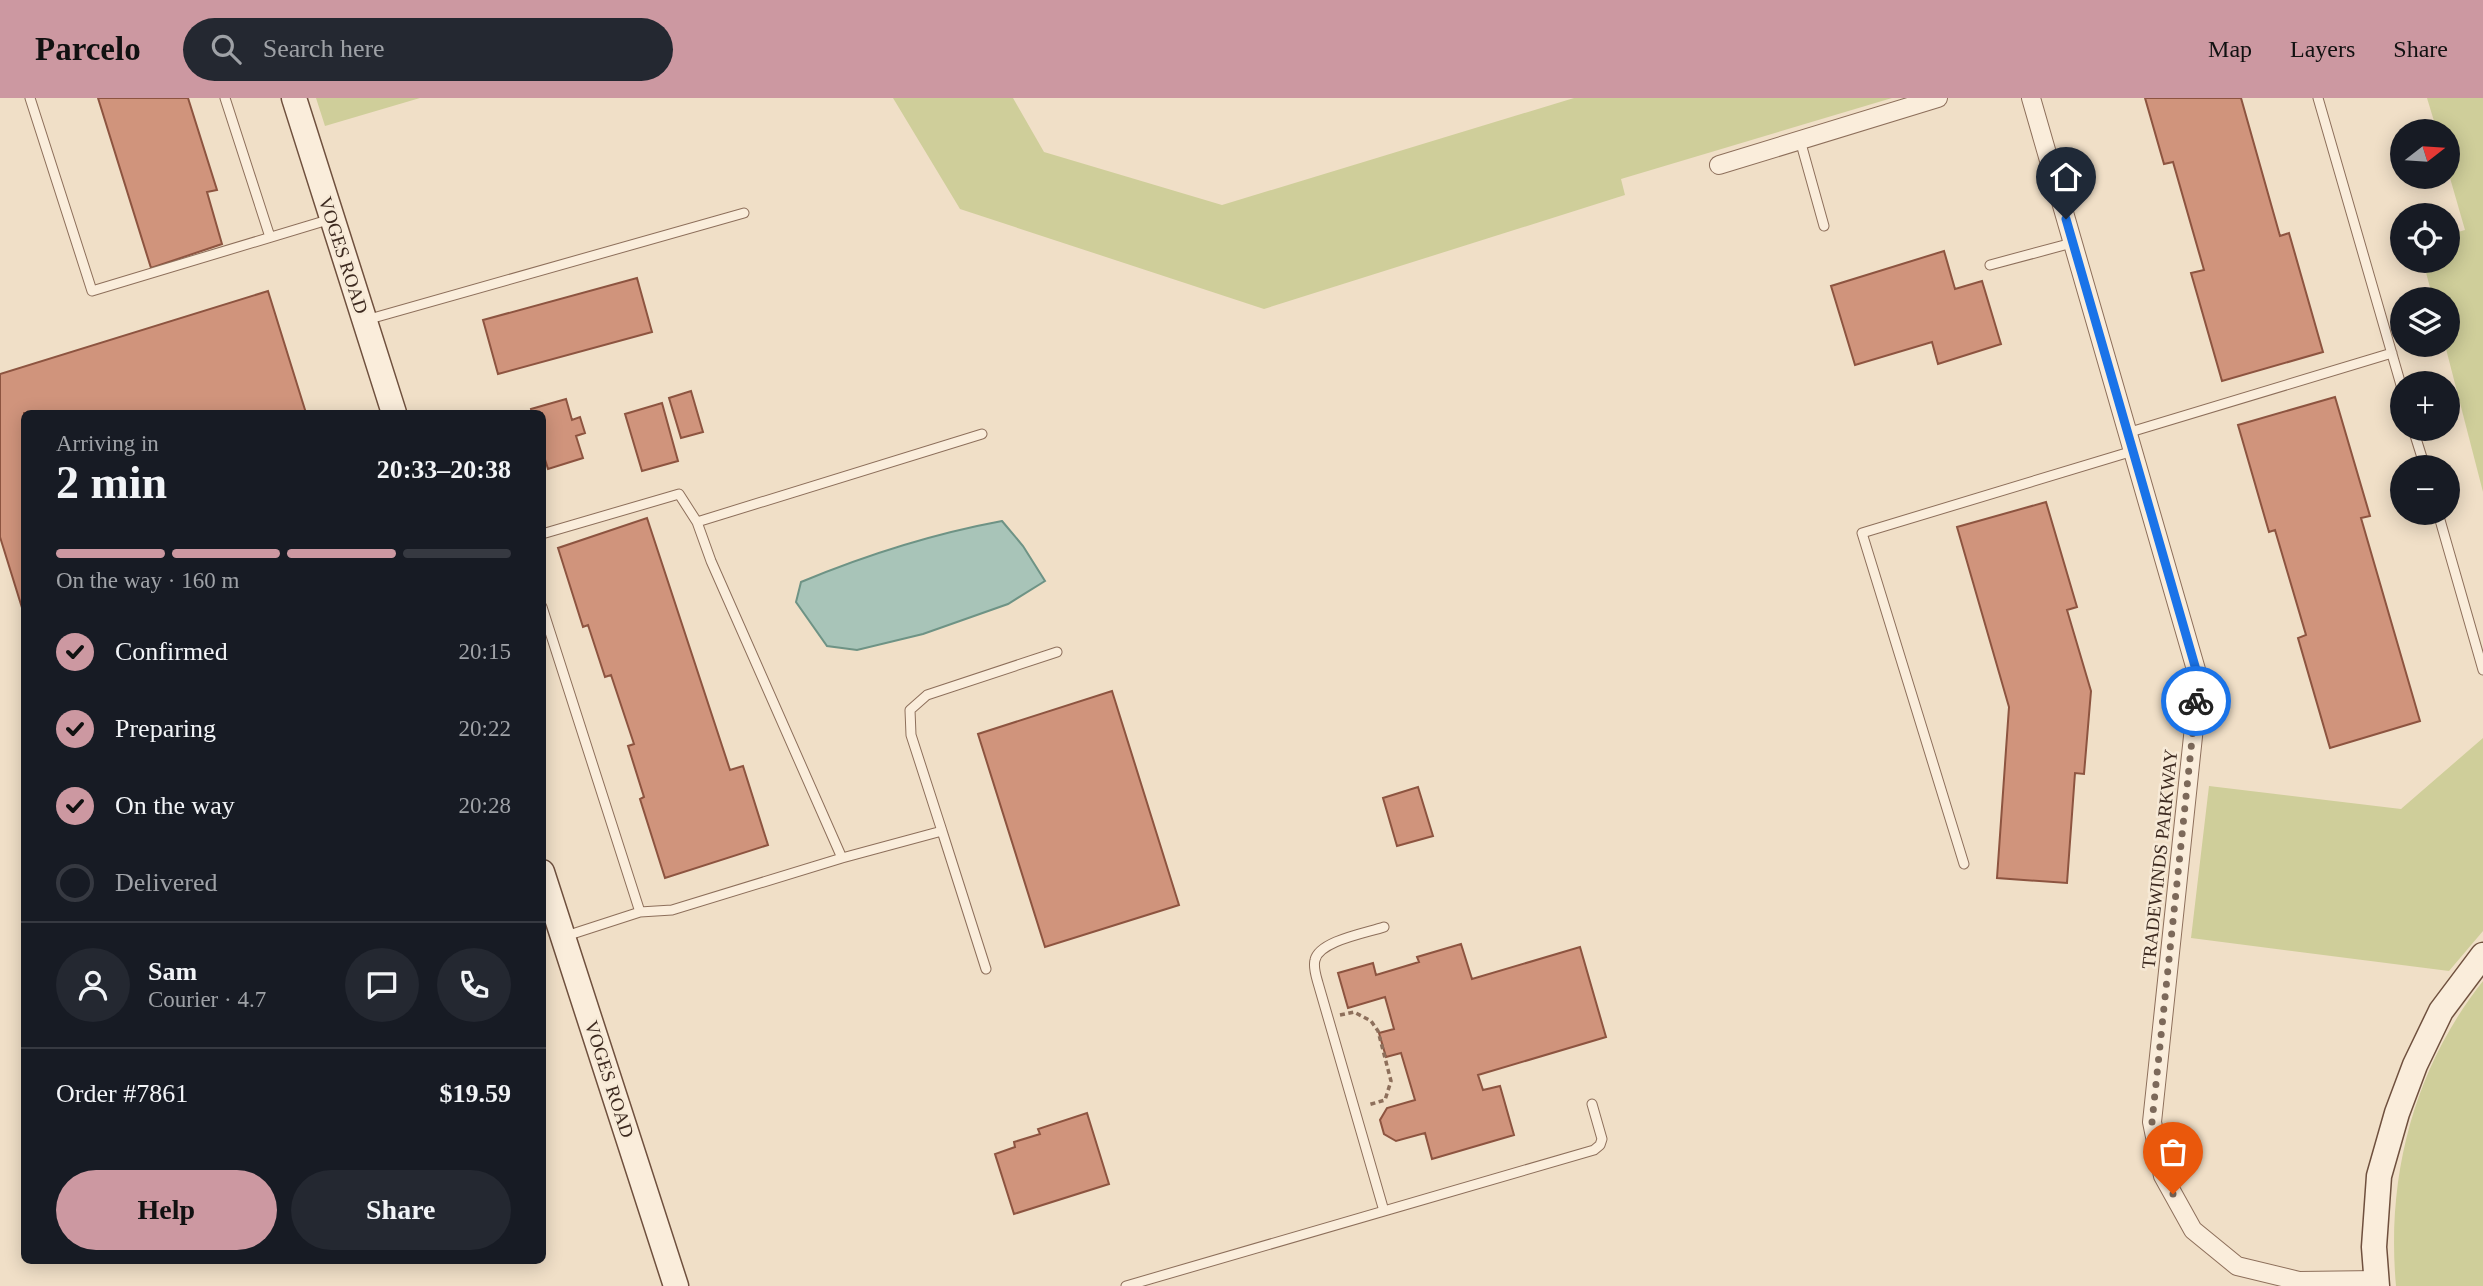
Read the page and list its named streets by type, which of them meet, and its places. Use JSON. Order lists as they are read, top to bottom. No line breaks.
{"streets":{"street":["VOGES ROAD","TRADEWINDS PARKWAY"]},"north":"right","page":{"header":"Parcelo","search":"Search here","nav":["Map","Layers","Share"],"map_buttons":["+","−"],"heading":["2 min","Arriving in","20:33–20:38"],"panel":["Sam","Courier · 4.7","Order #7861","$19.59"],"bar":"On the way · 160 m","list":[["Confirmed","20:15"],["Preparing","20:22"],["On the way","20:28"],"Delivered"],"buttons":["Help","Share"]}}
